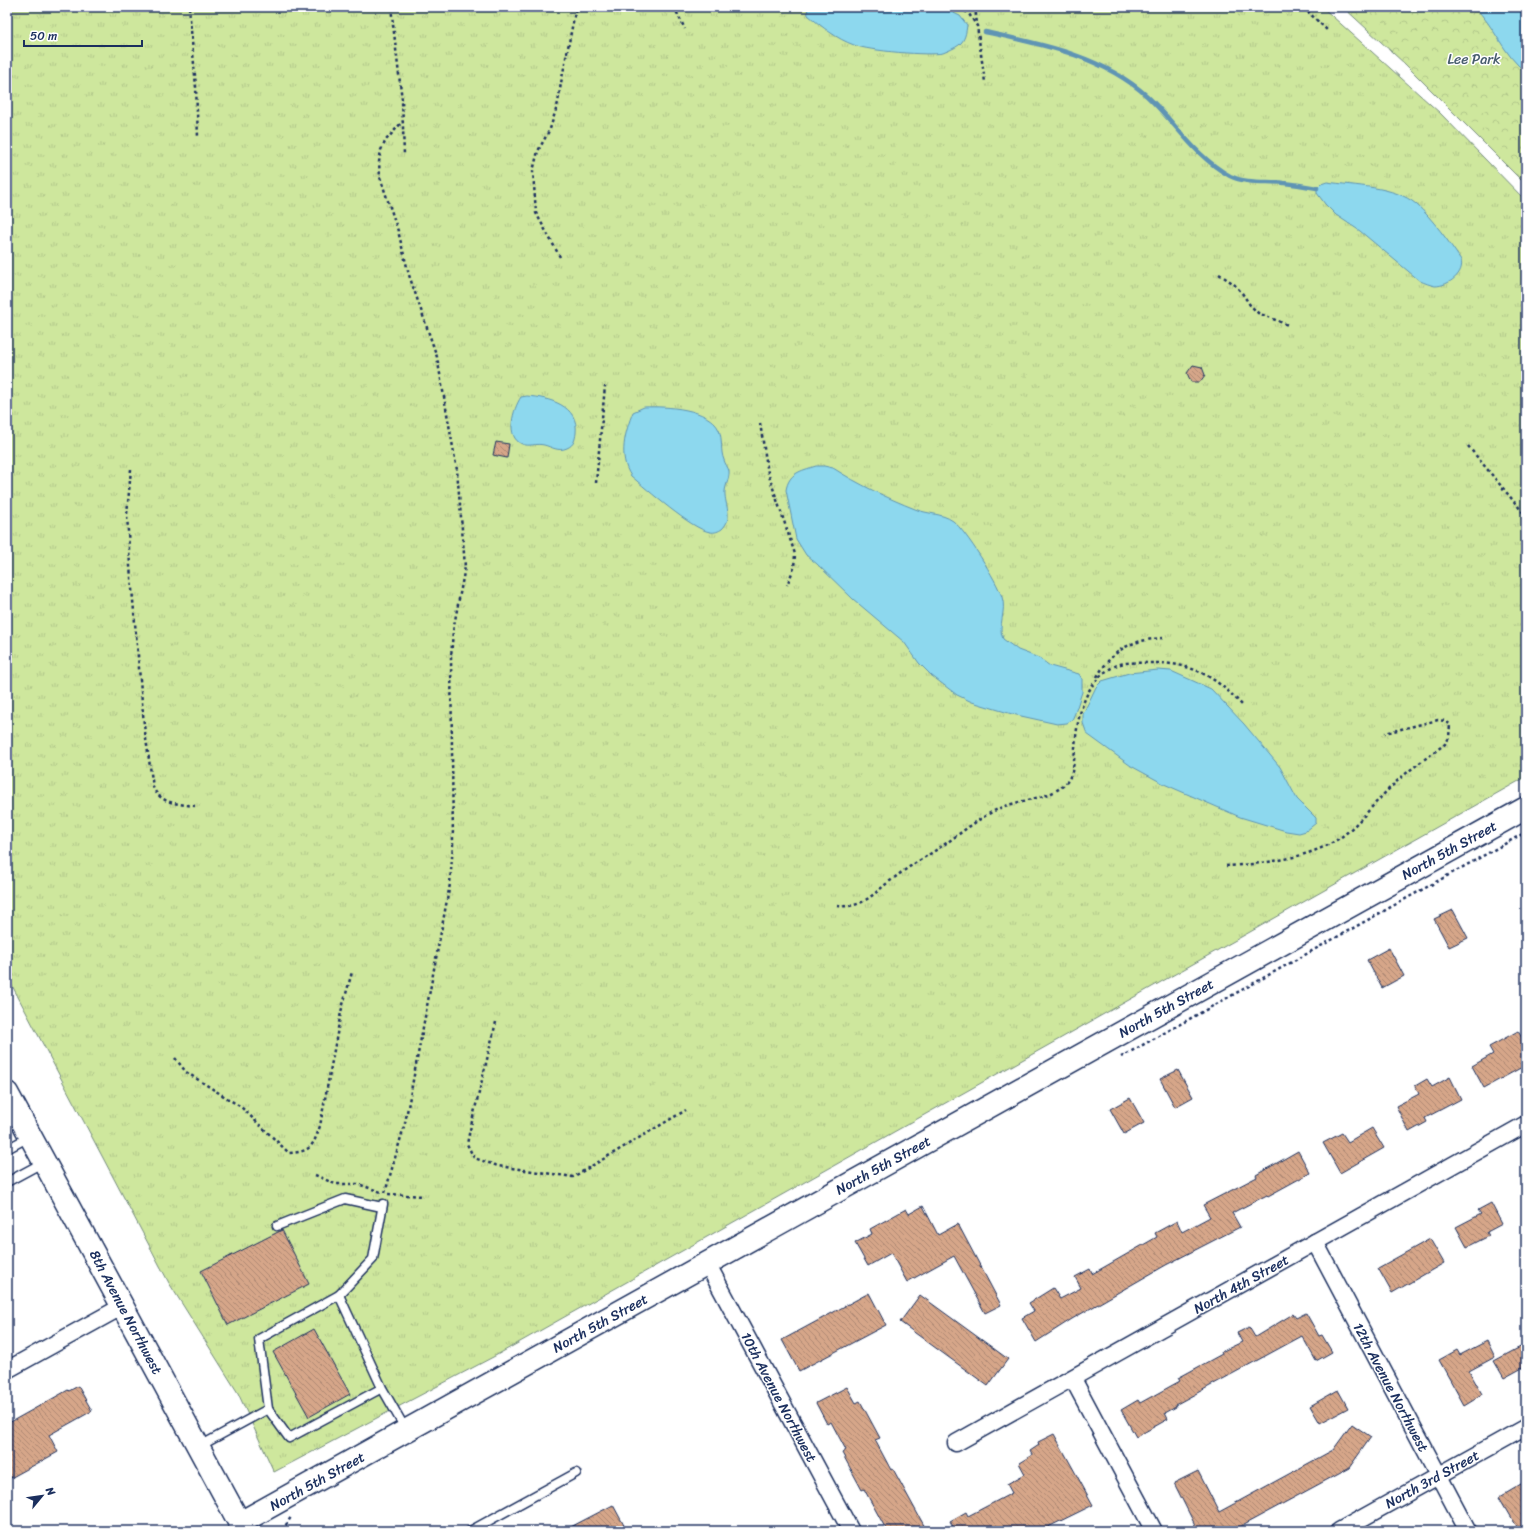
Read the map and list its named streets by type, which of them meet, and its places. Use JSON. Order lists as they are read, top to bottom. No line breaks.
{"streets":{"street":["North 5th Street","North 4th Street","8th Avenue Northwest","12th Avenue Northwest","10th Avenue Northwest","North 3rd Street"]},"crossings":[["North 5th Street","8th Avenue Northwest"],["North 5th Street","10th Avenue Northwest"],["North 4th Street","12th Avenue Northwest"],["12th Avenue Northwest","North 3rd Street"]],"parks":["Lee Park"],"scale_bar":"50 m","north":"top right"}
